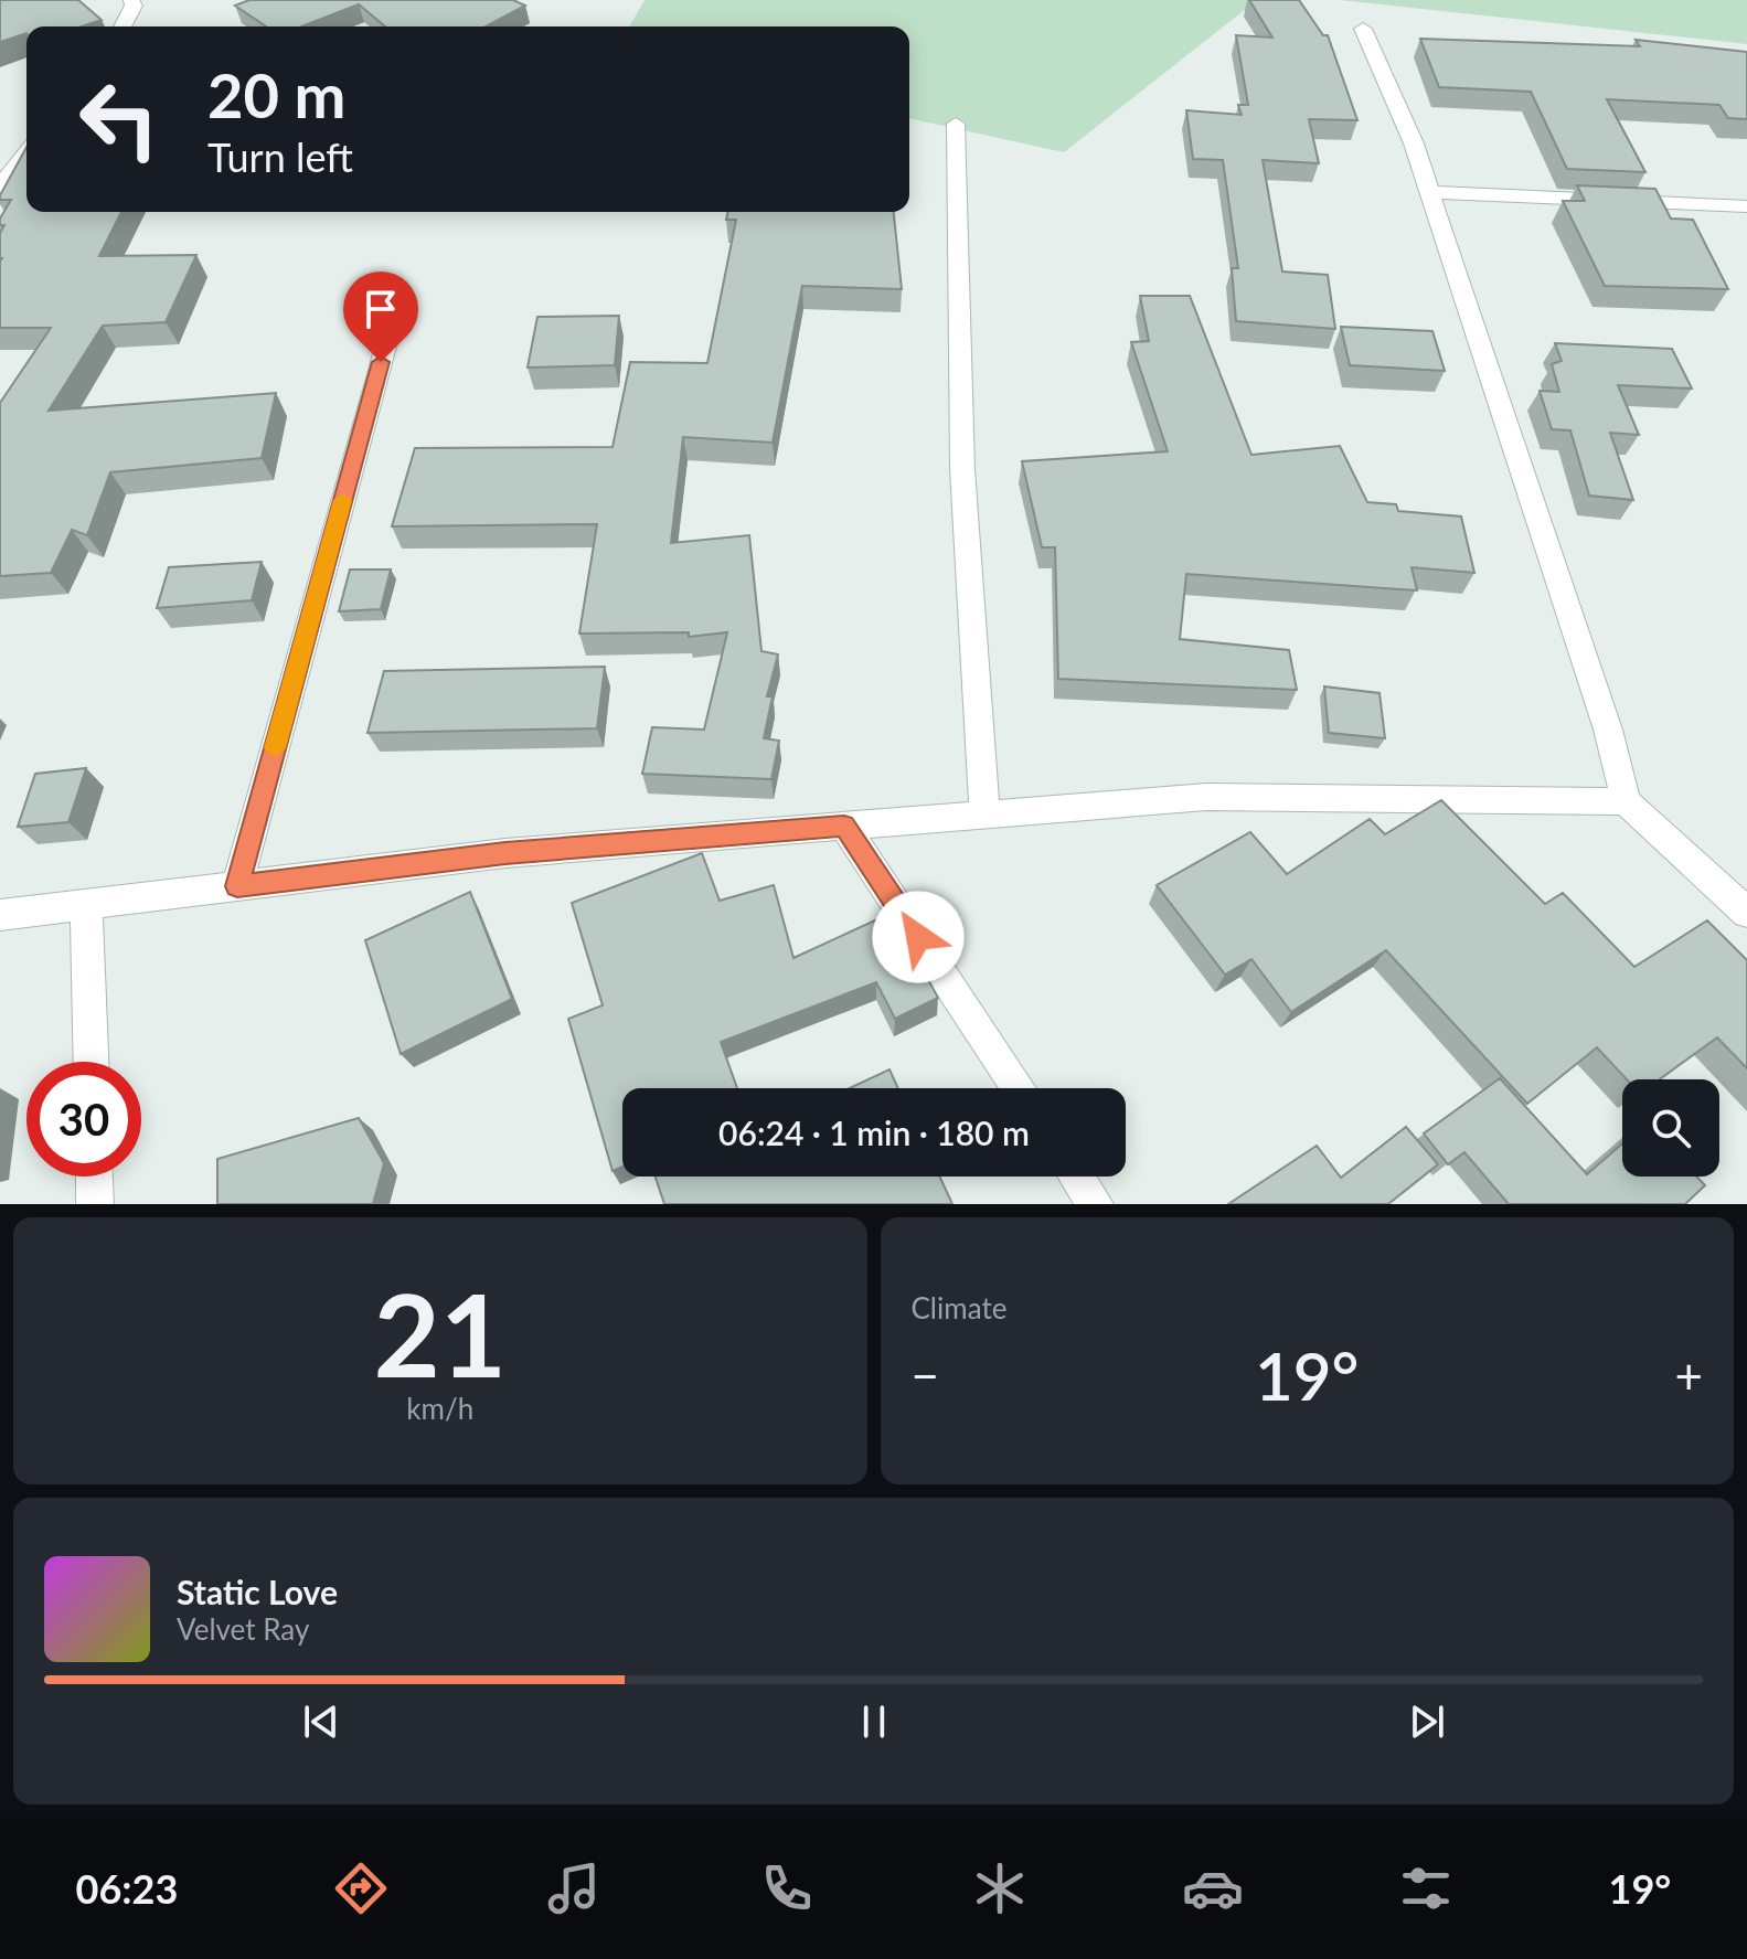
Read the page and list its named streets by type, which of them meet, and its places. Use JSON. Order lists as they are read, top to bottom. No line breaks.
{"page":{"turn":["20 m","Turn left"],"limit":"30","trip":"06:24 · 1 min · 180 m","tile":[["21","km/h"],"Climate"],"heat":["−","19°","+"],"song":["Static Love","Velvet Ray"],"tabs":["06:23","19°"]}}
